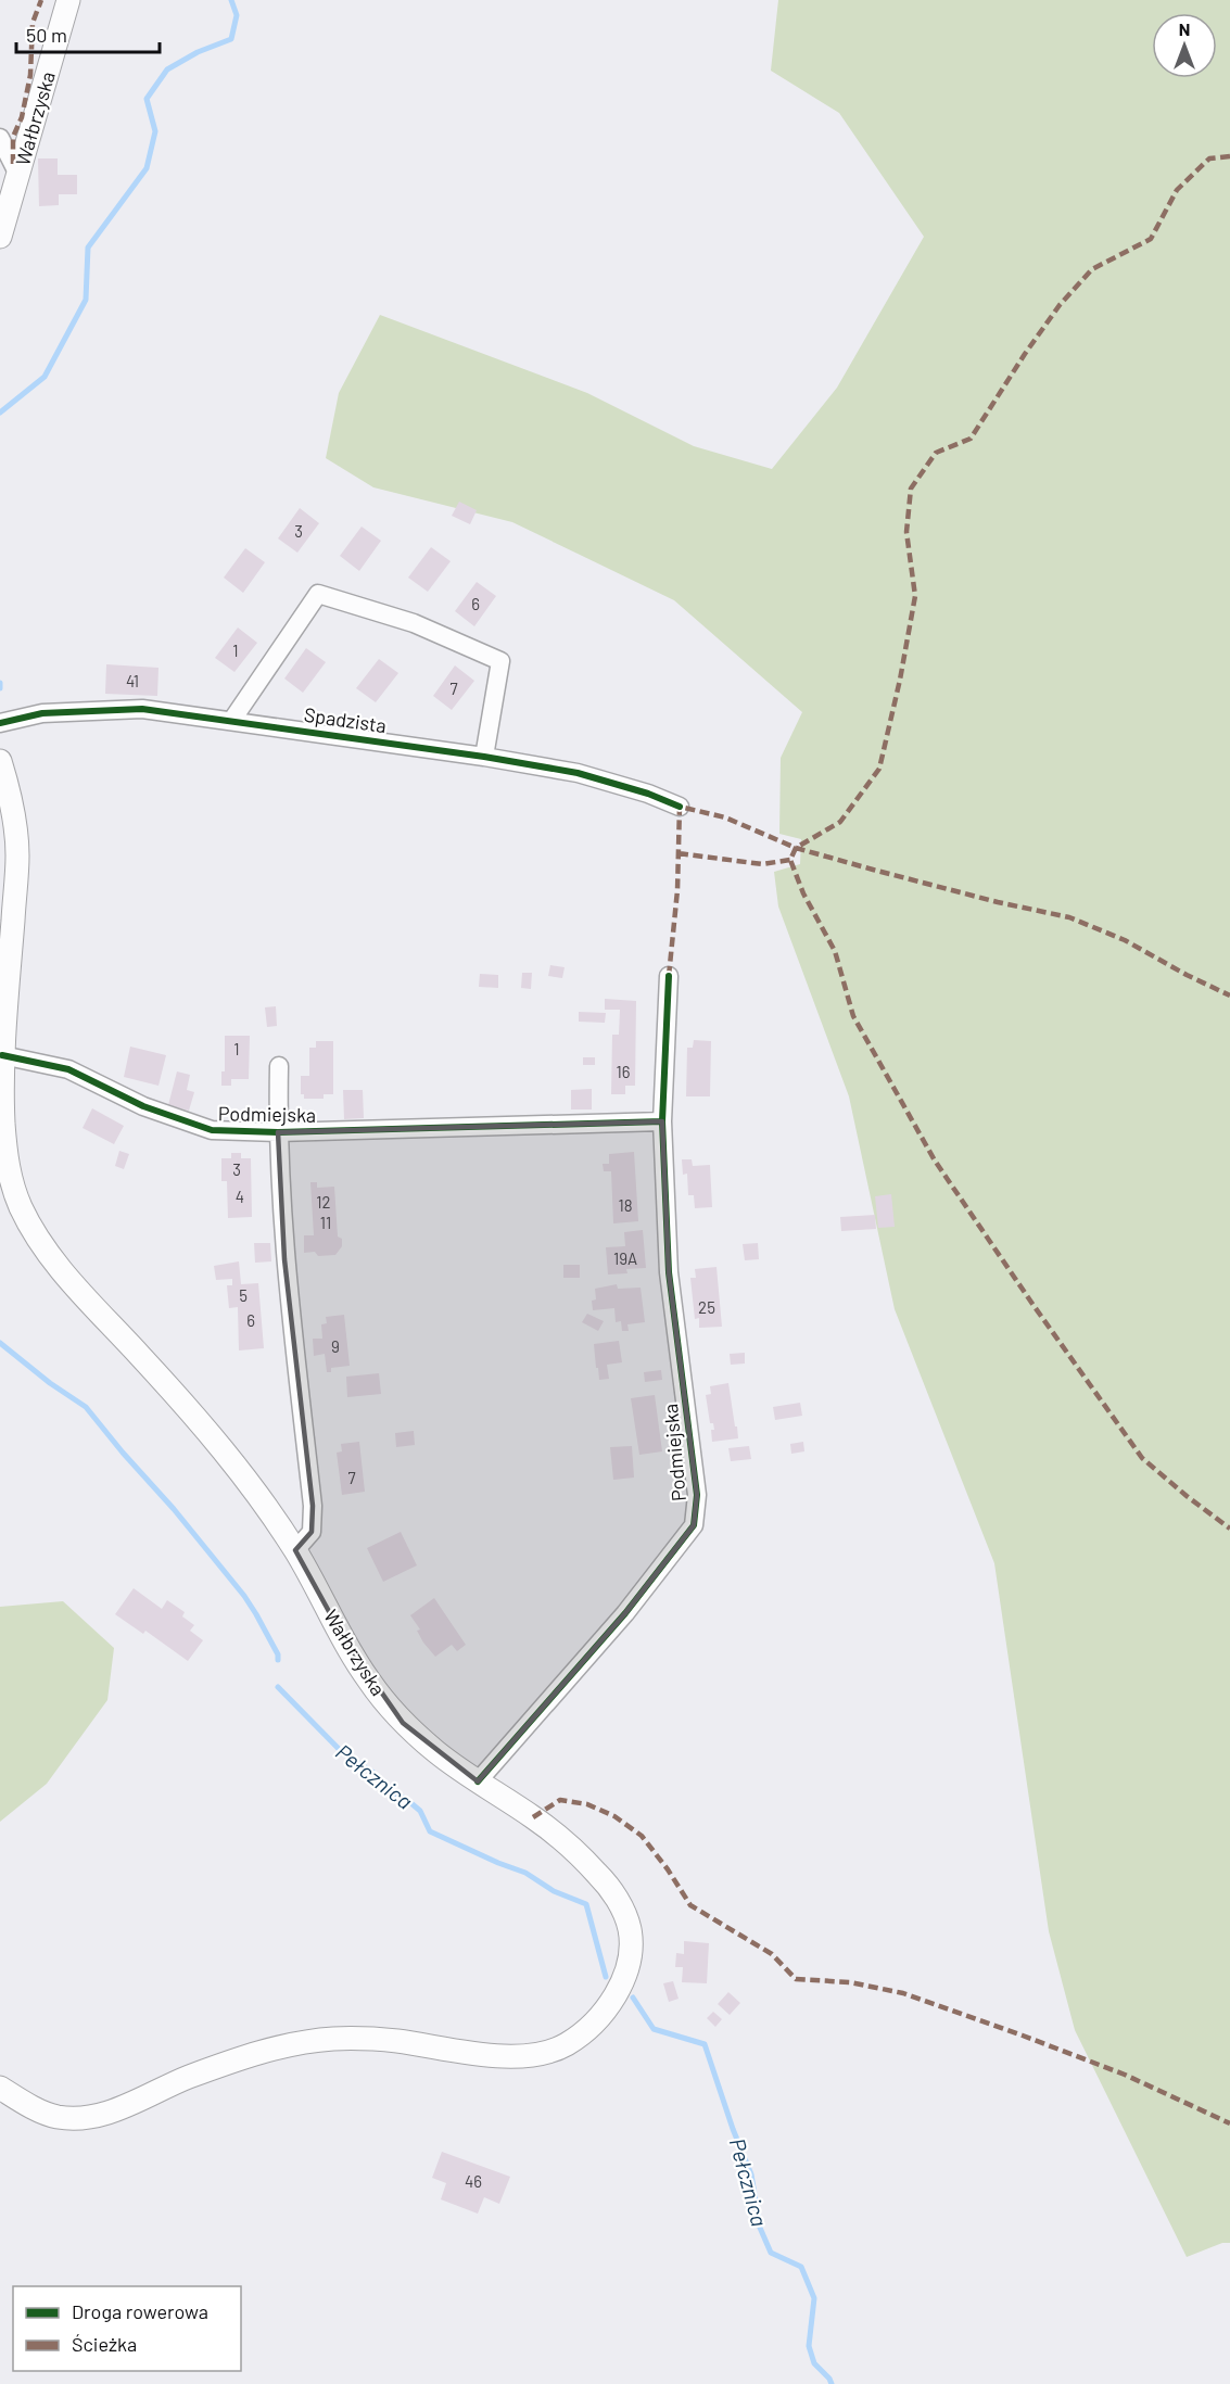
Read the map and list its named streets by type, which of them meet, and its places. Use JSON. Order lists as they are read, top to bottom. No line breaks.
{"streets":{"main road":["Wałbrzyska"],"street":["Spadzista","Podmiejska"]},"crossings":[["Wałbrzyska","Podmiejska"]],"water":["Pełcznica"],"house_numbers":["3","6","1","41","7","1","16","3","4","12","18","11","19A","5","25","6","9","7","46"],"legend":["Droga rowerowa","Ścieżka"],"scale_bar":"50 m","north":"top"}
